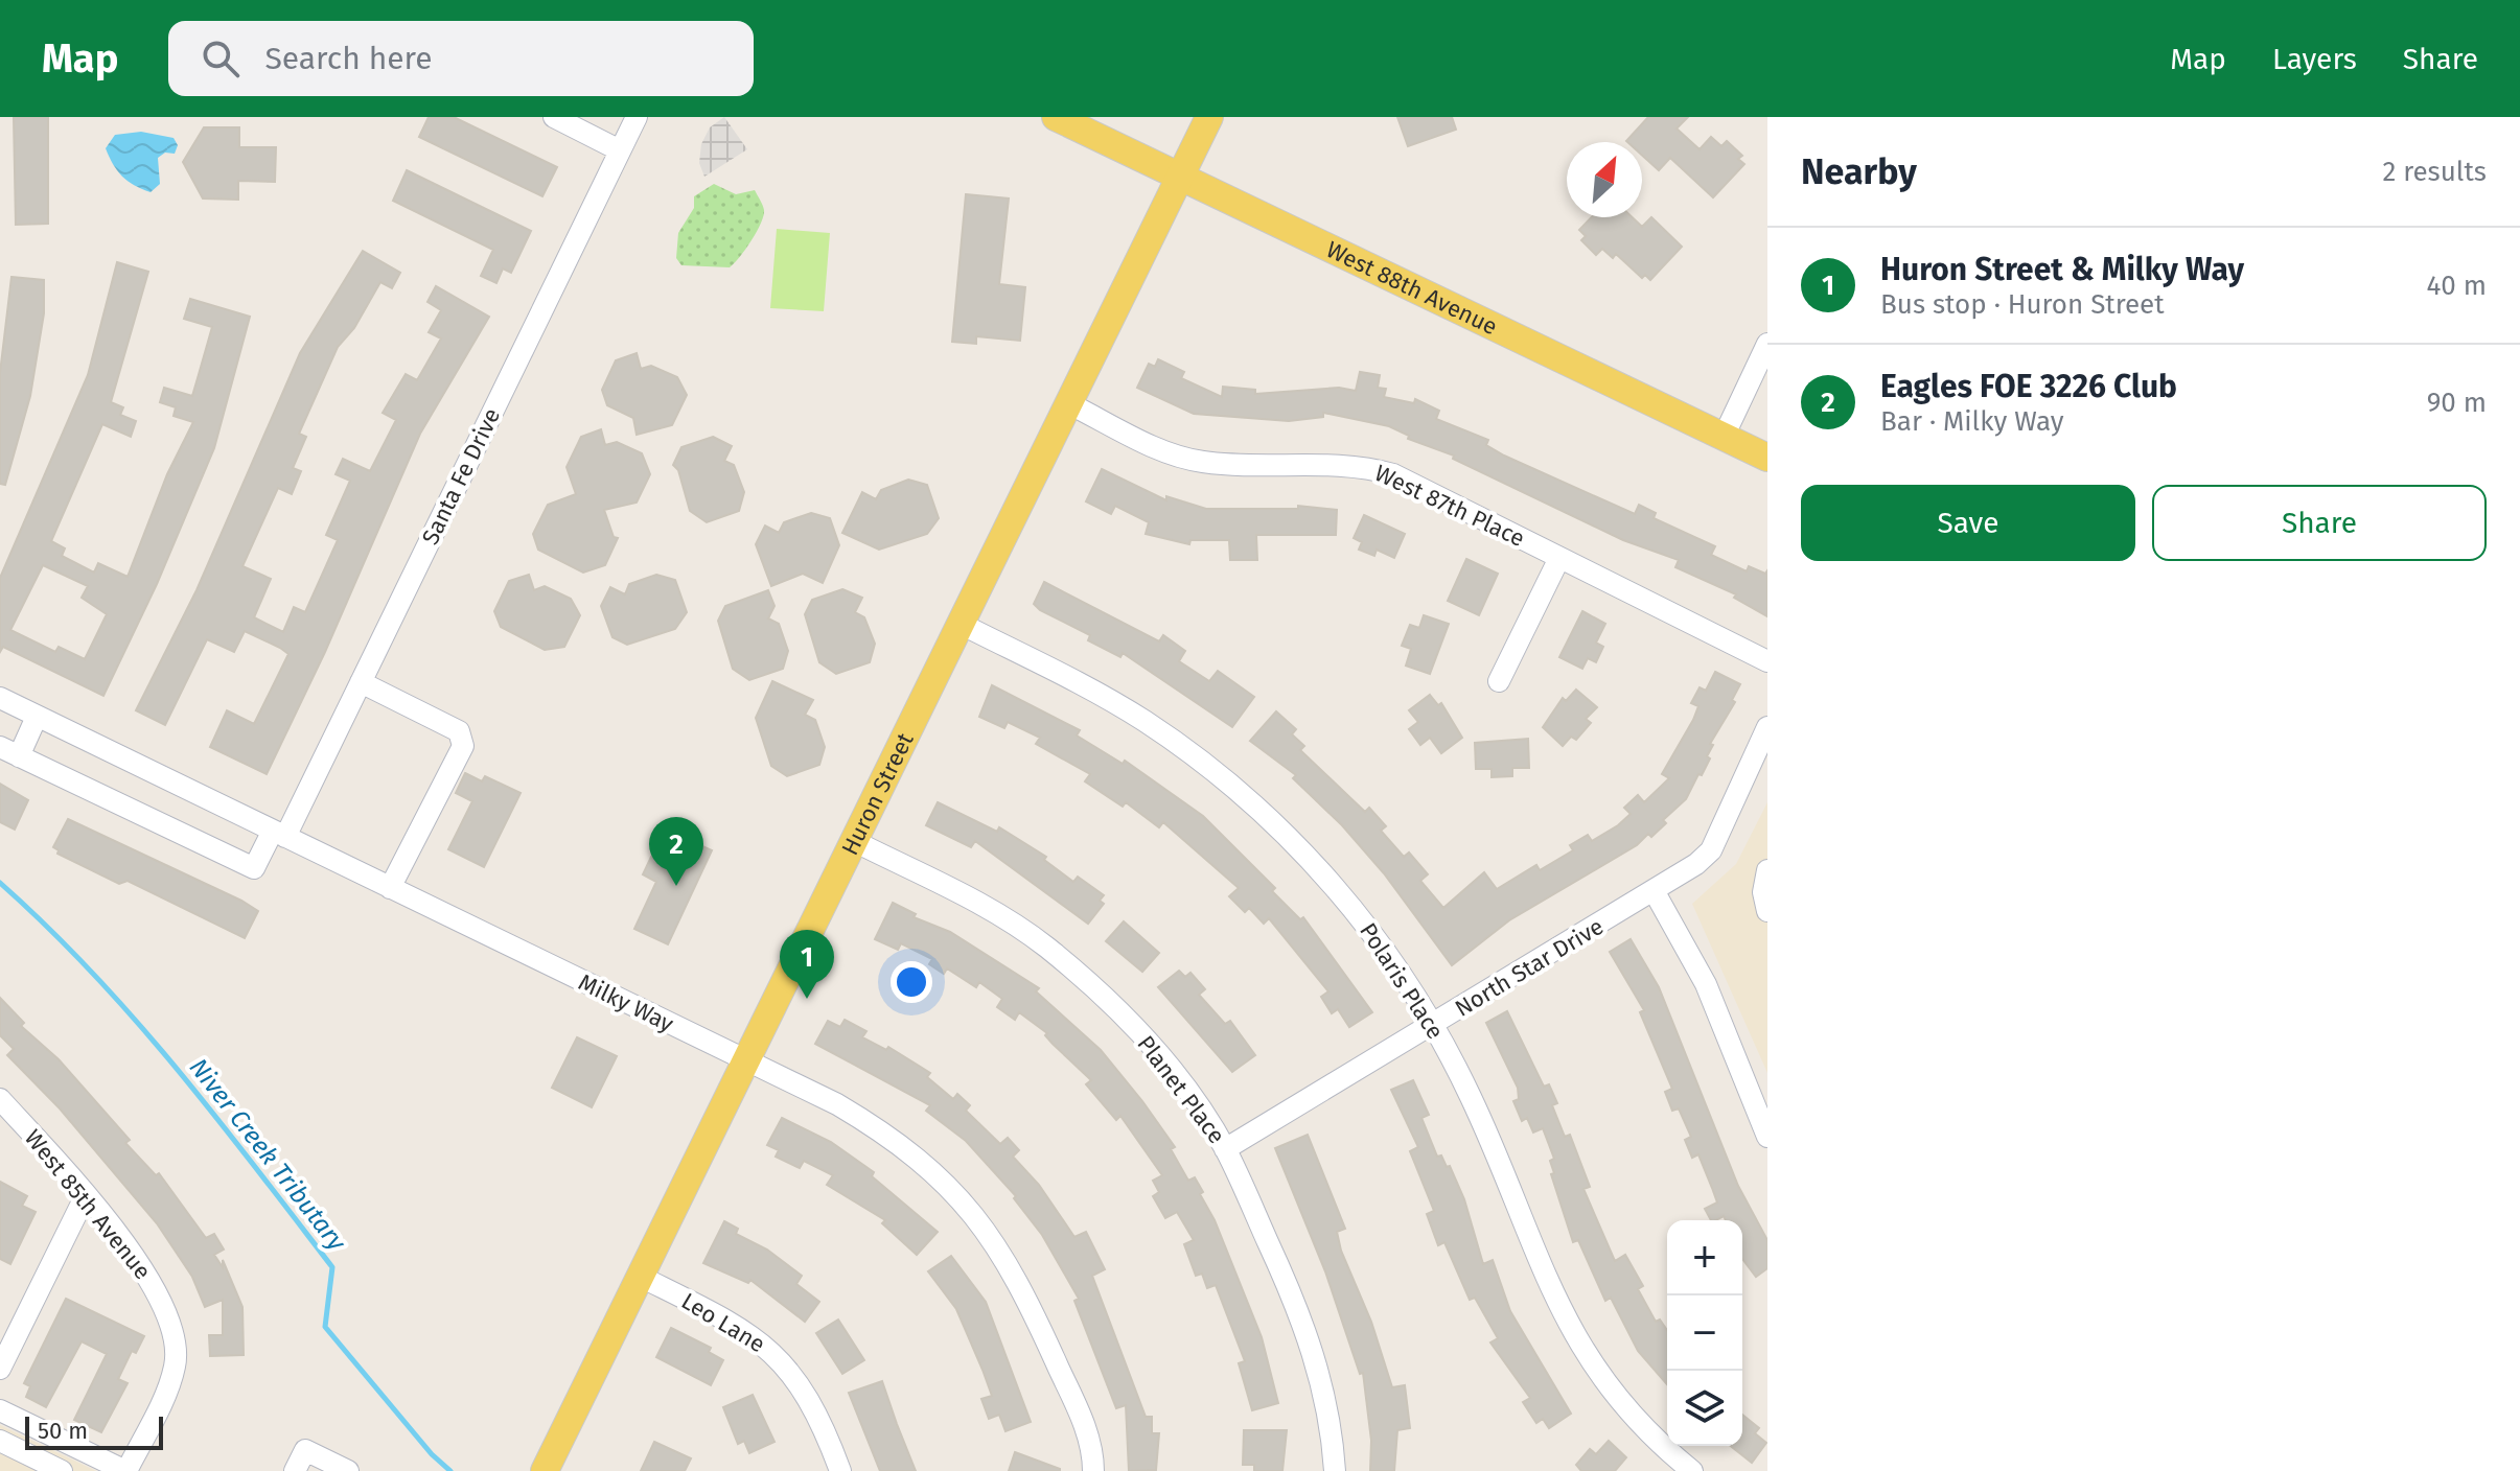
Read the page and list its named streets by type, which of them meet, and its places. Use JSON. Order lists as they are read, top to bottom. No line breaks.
{"streets":{"main road":["West 88th Avenue","Huron Street"],"street":["Santa Fe Drive","West 87th Place","North Star Drive","Polaris Place","Milky Way","Planet Place","West 85th Avenue","Leo Lane"]},"crossings":[["West 88th Avenue","Huron Street"],["Santa Fe Drive","Milky Way"],["West 87th Place","Huron Street"],["Huron Street","Polaris Place"],["Huron Street","Milky Way"],["Huron Street","Planet Place"],["Huron Street","Leo Lane"],["North Star Drive","Polaris Place"],["North Star Drive","Planet Place"]],"water":["Niver Creek Tributary"],"scale_bar":"50 m","north":"top right","page":{"header":"Map","search":"Search here","nav":["Map","Layers","Share"],"heading":["Nearby","2 results"],"list":[{"mark":"1","name":"Huron Street & Milky Way","note":"Bus stop · Huron Street","value":"40 m"},{"mark":"2","name":"Eagles FOE 3226 Club","note":"Bar · Milky Way","value":"90 m"}],"buttons":["Save","Share"],"pins":["2","1"],"map_buttons":["+","−"],"scale":"50 m"}}
